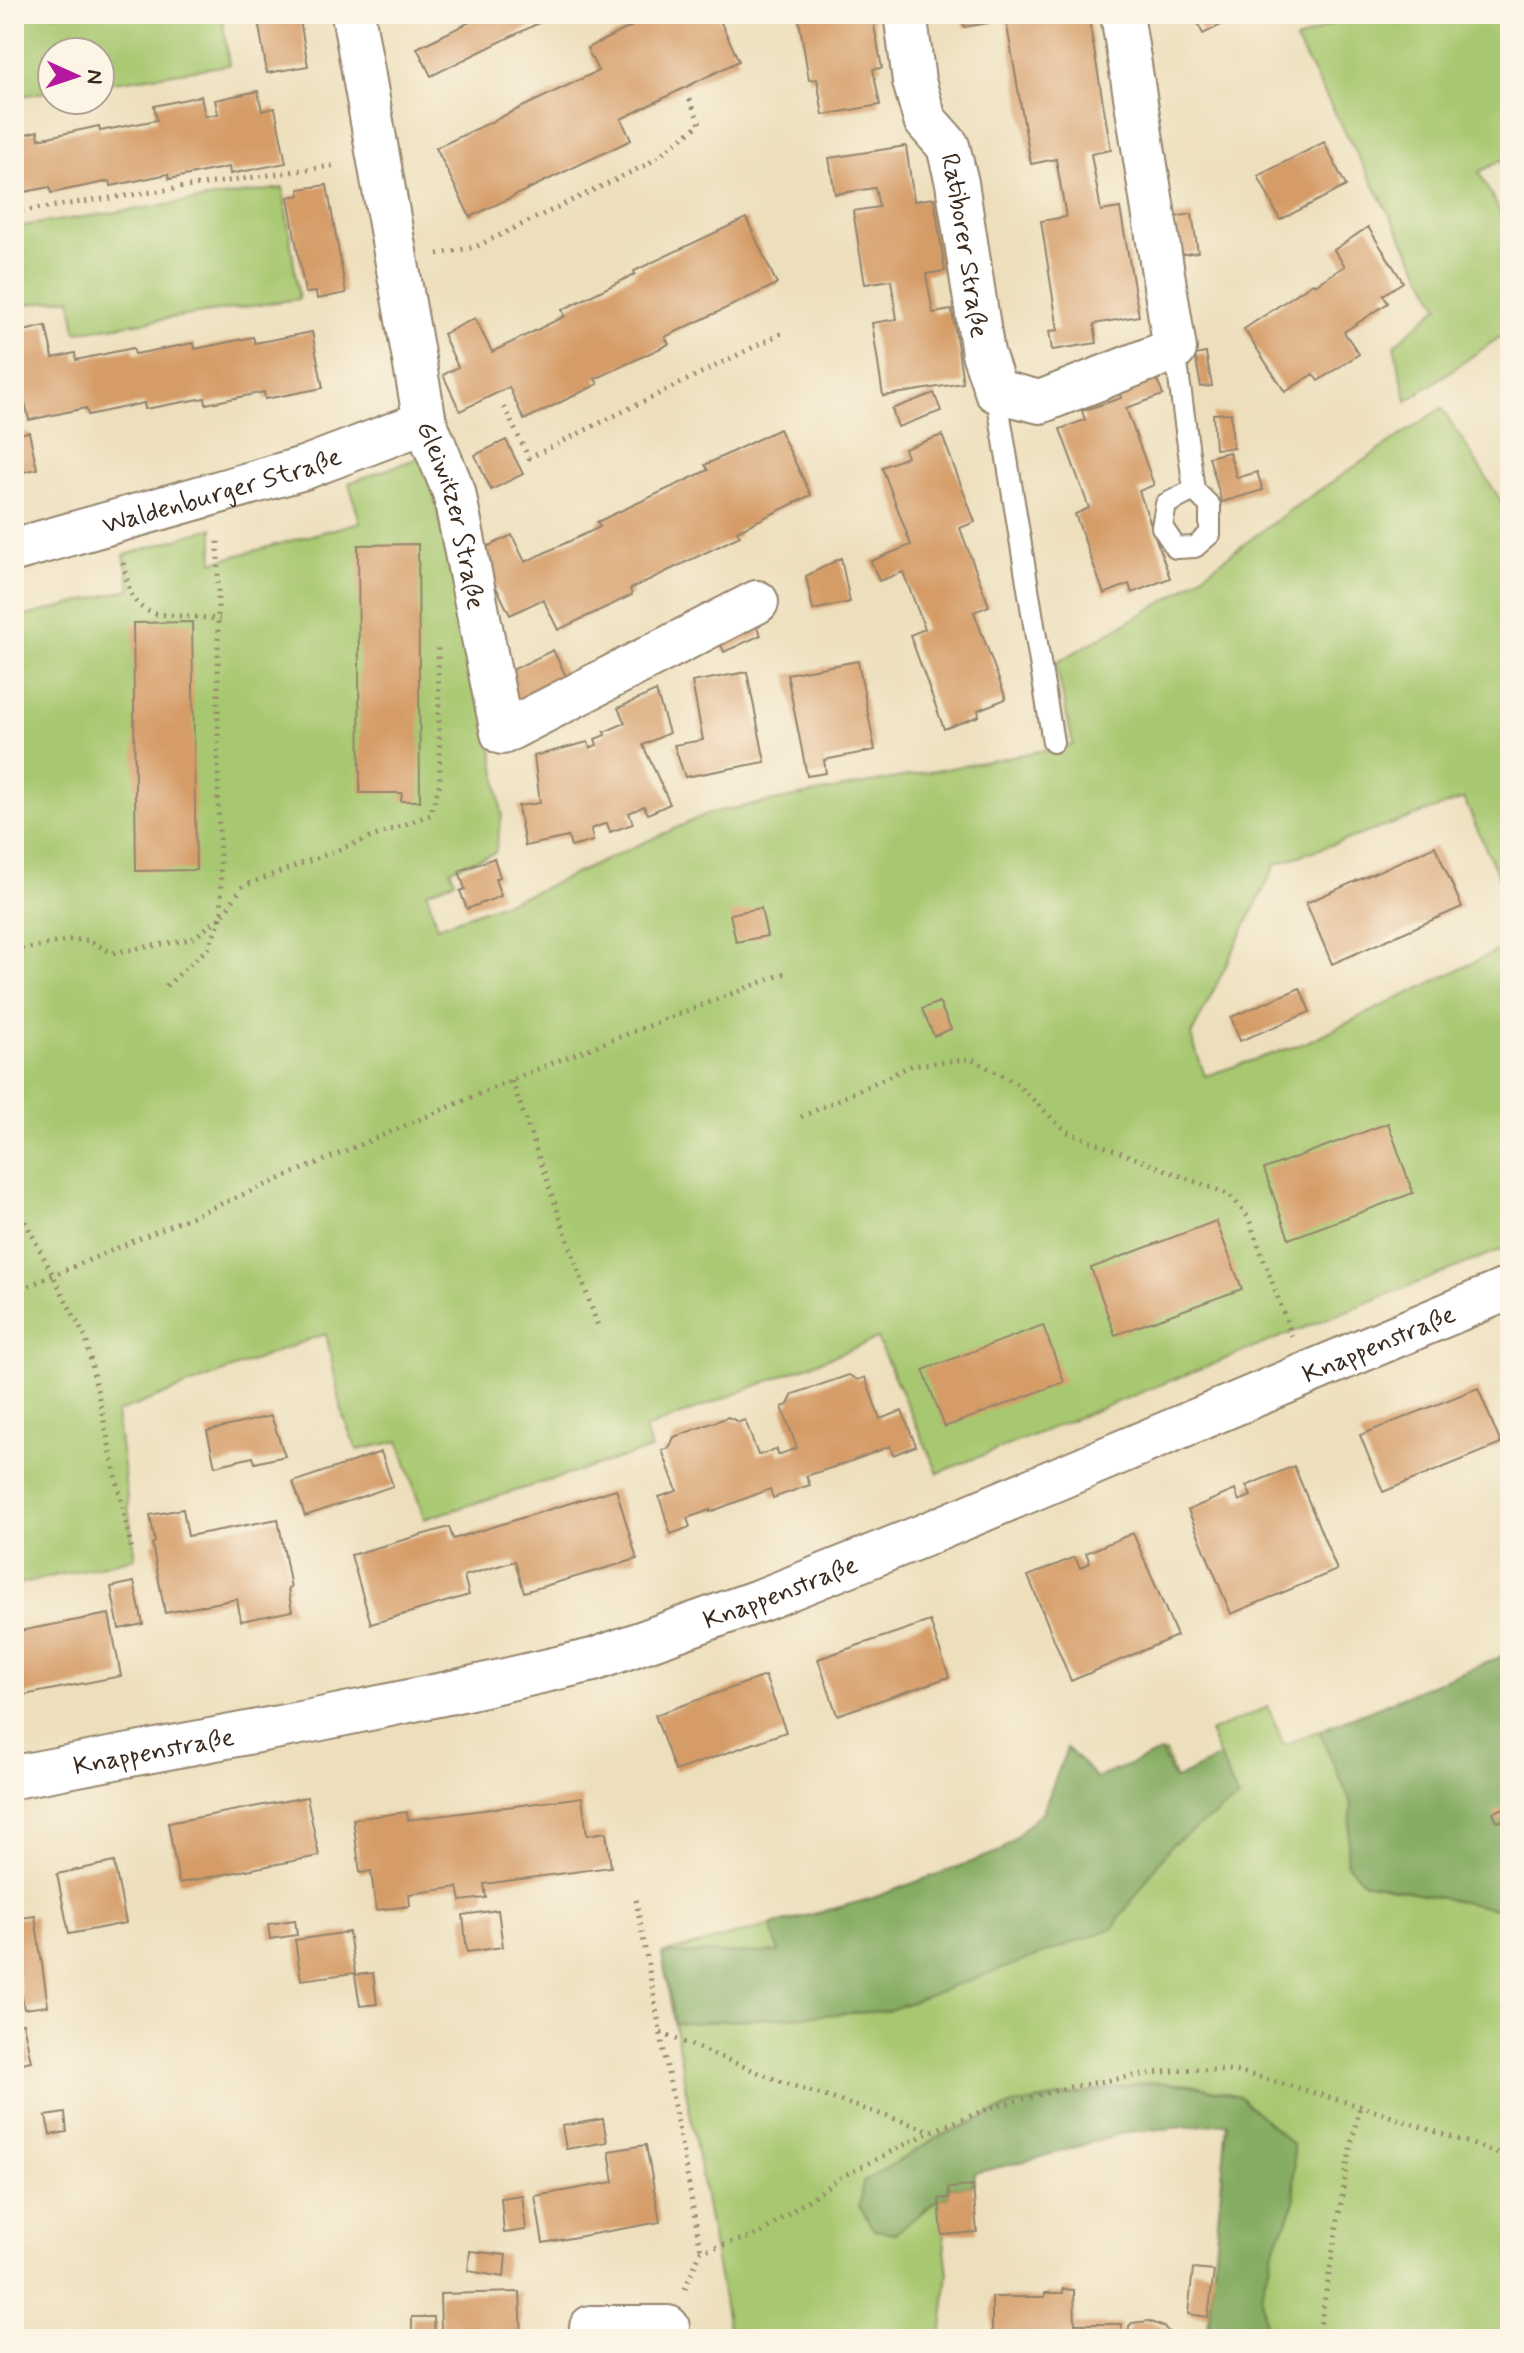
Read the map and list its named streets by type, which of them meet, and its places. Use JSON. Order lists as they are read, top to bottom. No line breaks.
{"streets":{"street":["Ratiborer Straße","Waldenburger Straße","Gleiwitzer Straße","Knappenstraße"]},"crossings":[["Waldenburger Straße","Gleiwitzer Straße"]],"north":"right"}
